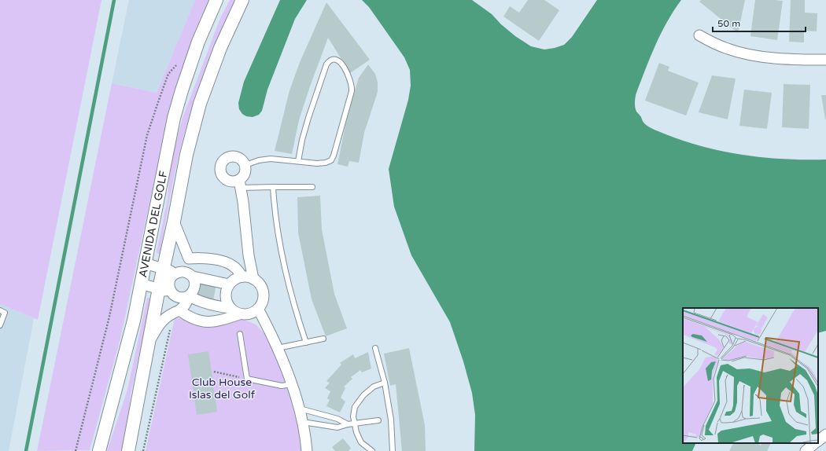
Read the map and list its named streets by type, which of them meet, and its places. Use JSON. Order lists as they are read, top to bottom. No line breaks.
{"streets":{"street":["AVENIDA DEL GOLF"]},"parks":["Club House Islas del Golf"],"scale_bar":"50 m"}
